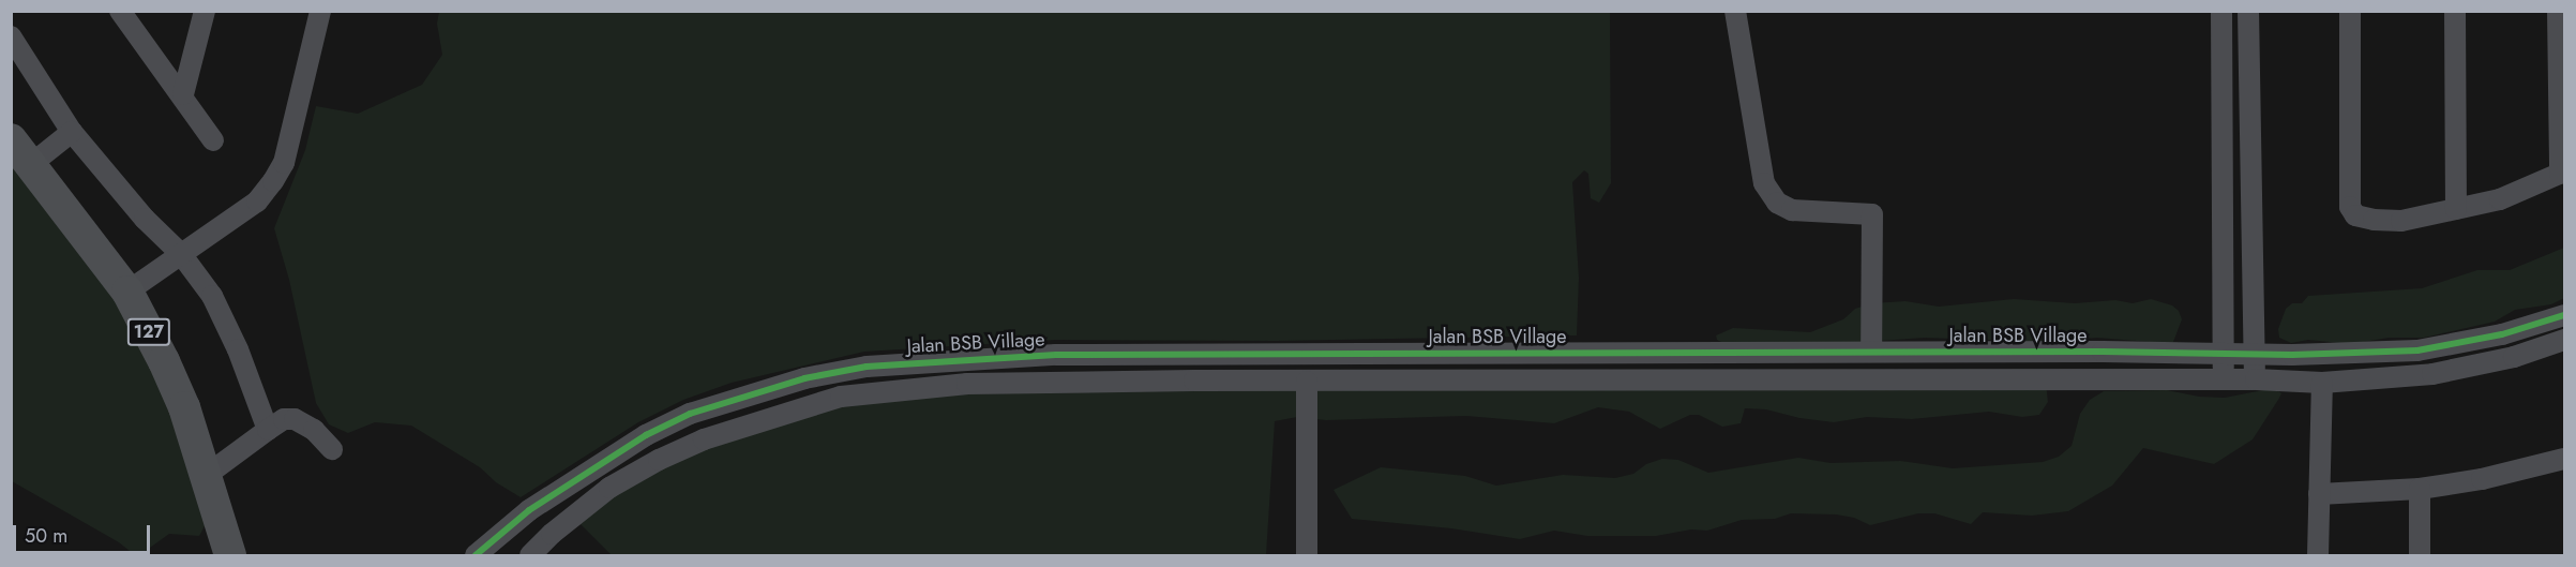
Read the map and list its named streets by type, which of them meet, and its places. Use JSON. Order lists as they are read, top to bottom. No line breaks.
{"streets":{"main road":["127"],"street":["Jalan BSB Village"]},"scale_bar":"50 m"}
